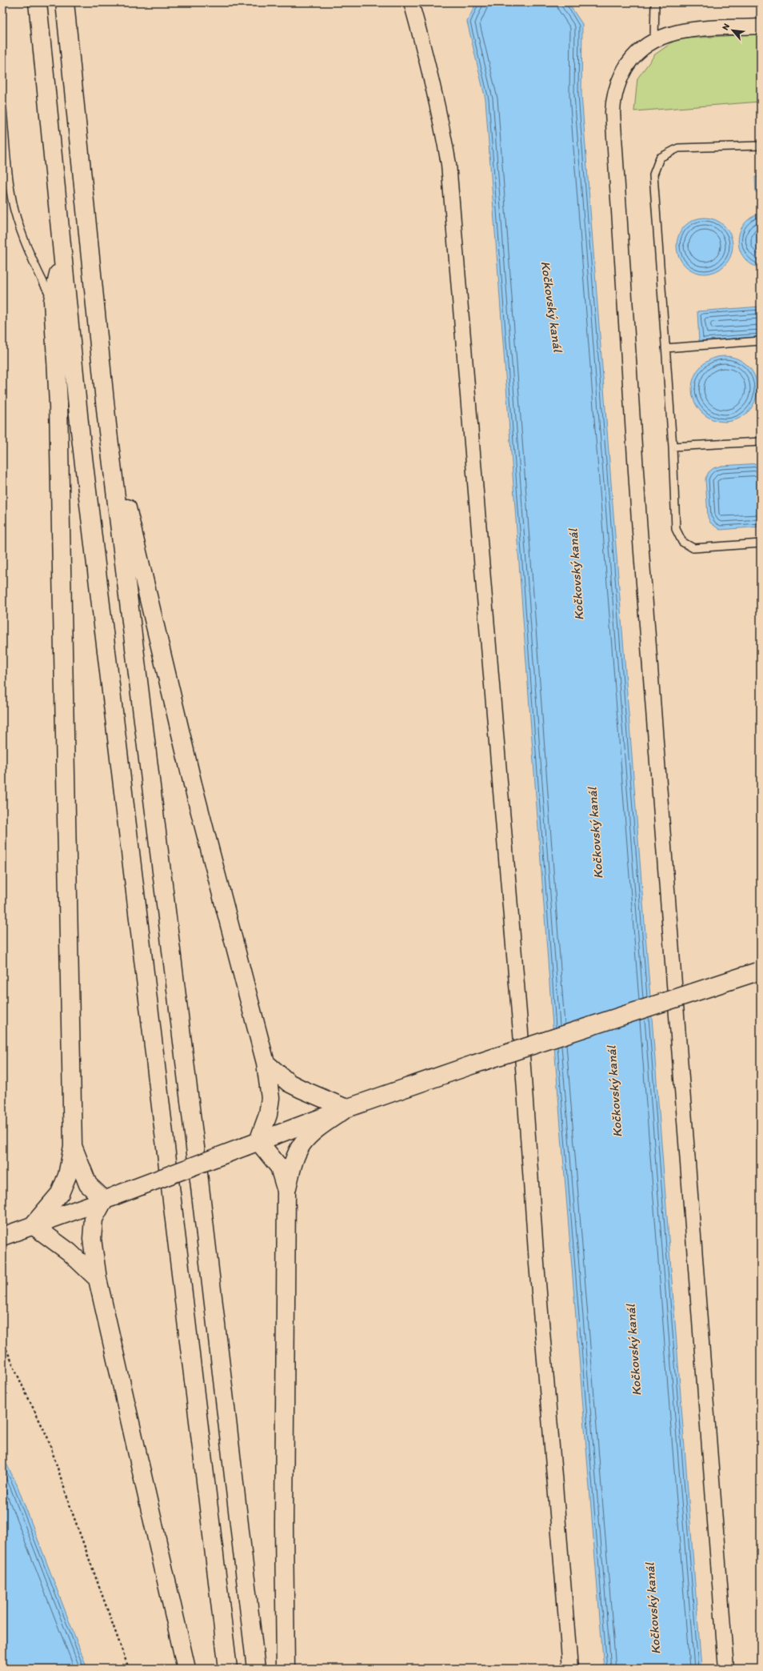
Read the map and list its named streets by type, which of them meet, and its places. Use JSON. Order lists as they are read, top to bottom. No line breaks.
{"water":["Kočkovský kanál"],"north":"top left"}
